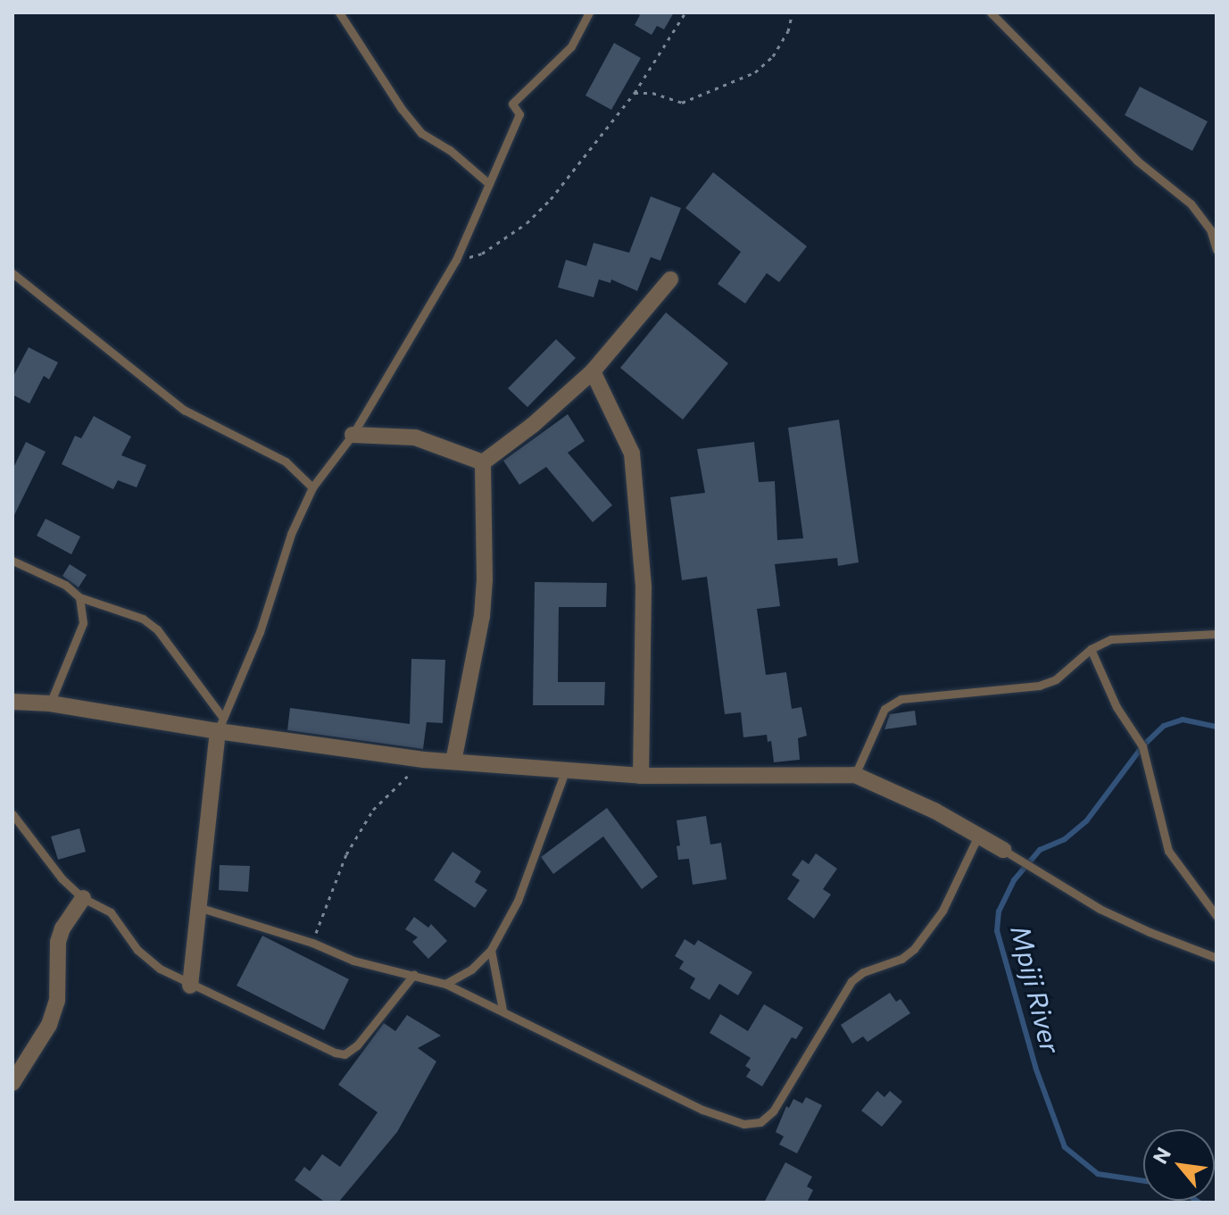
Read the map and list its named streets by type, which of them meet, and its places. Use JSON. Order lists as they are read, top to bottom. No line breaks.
{"water":["Mpiji River"],"north":"top left"}
